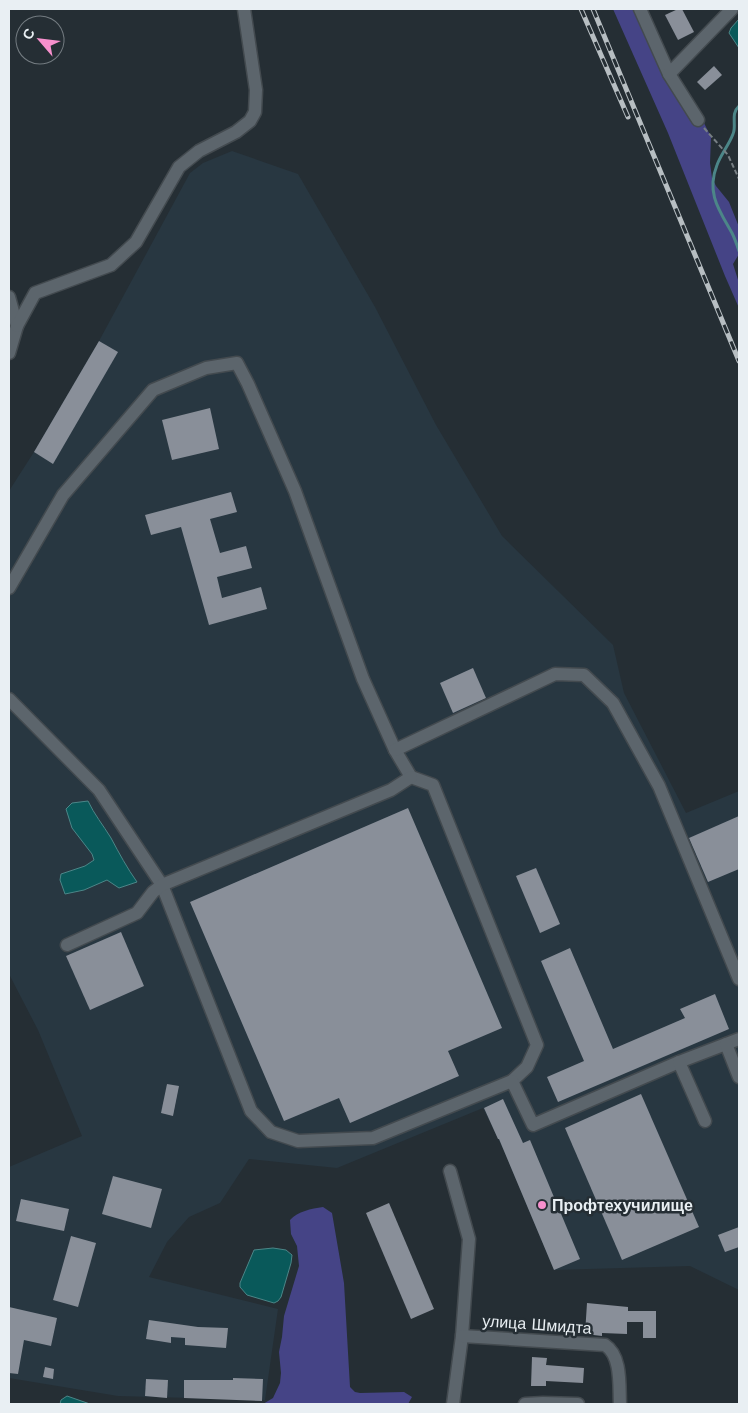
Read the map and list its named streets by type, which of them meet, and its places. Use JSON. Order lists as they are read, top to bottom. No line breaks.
{"streets":{"street":["улица Шмидта"]},"places":["Профтехучилище"],"north":"top left"}
